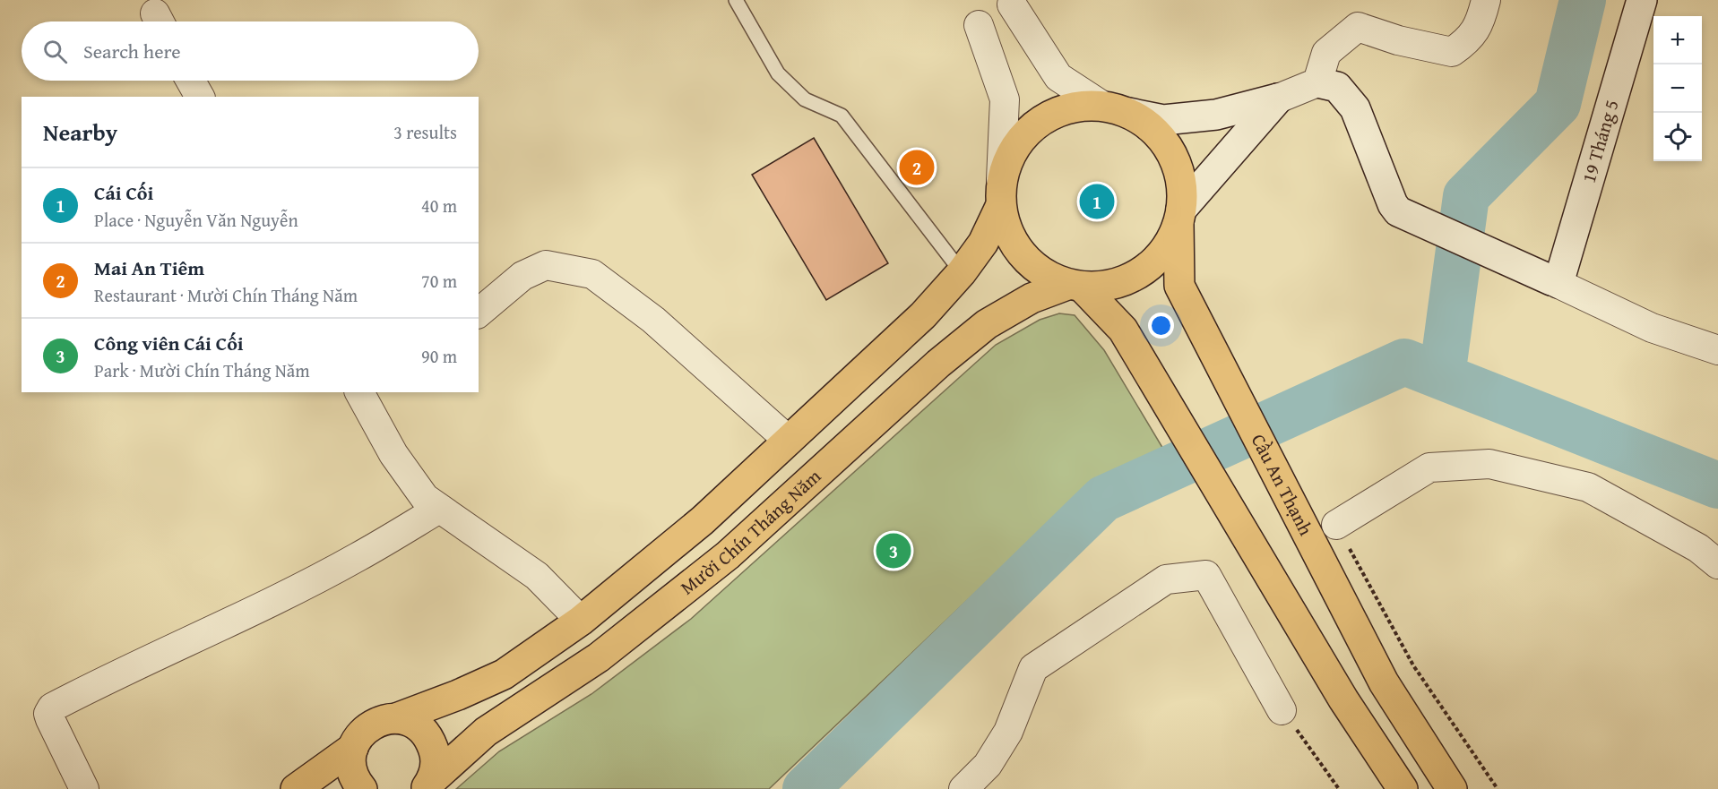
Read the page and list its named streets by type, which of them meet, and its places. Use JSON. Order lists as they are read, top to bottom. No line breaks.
{"streets":{"main road":["Cầu An Thạnh","Mười Chín Tháng Năm"],"street":["19 Tháng 5"]},"crossings":[["Cầu An Thạnh","Mười Chín Tháng Năm"]],"page":{"map_buttons":["+","−"],"search":"Search here","heading":["Nearby","3 results"],"pins":["2","1","3"],"list":[{"mark":"1","name":"Cái Cối","note":"Place · Nguyễn Văn Nguyễn","value":"40 m"},{"mark":"2","name":"Mai An Tiêm","note":"Restaurant · Mười Chín Tháng Năm","value":"70 m"},{"mark":"3","name":"Công viên Cái Cối","note":"Park · Mười Chín Tháng Năm","value":"90 m"}]}}
